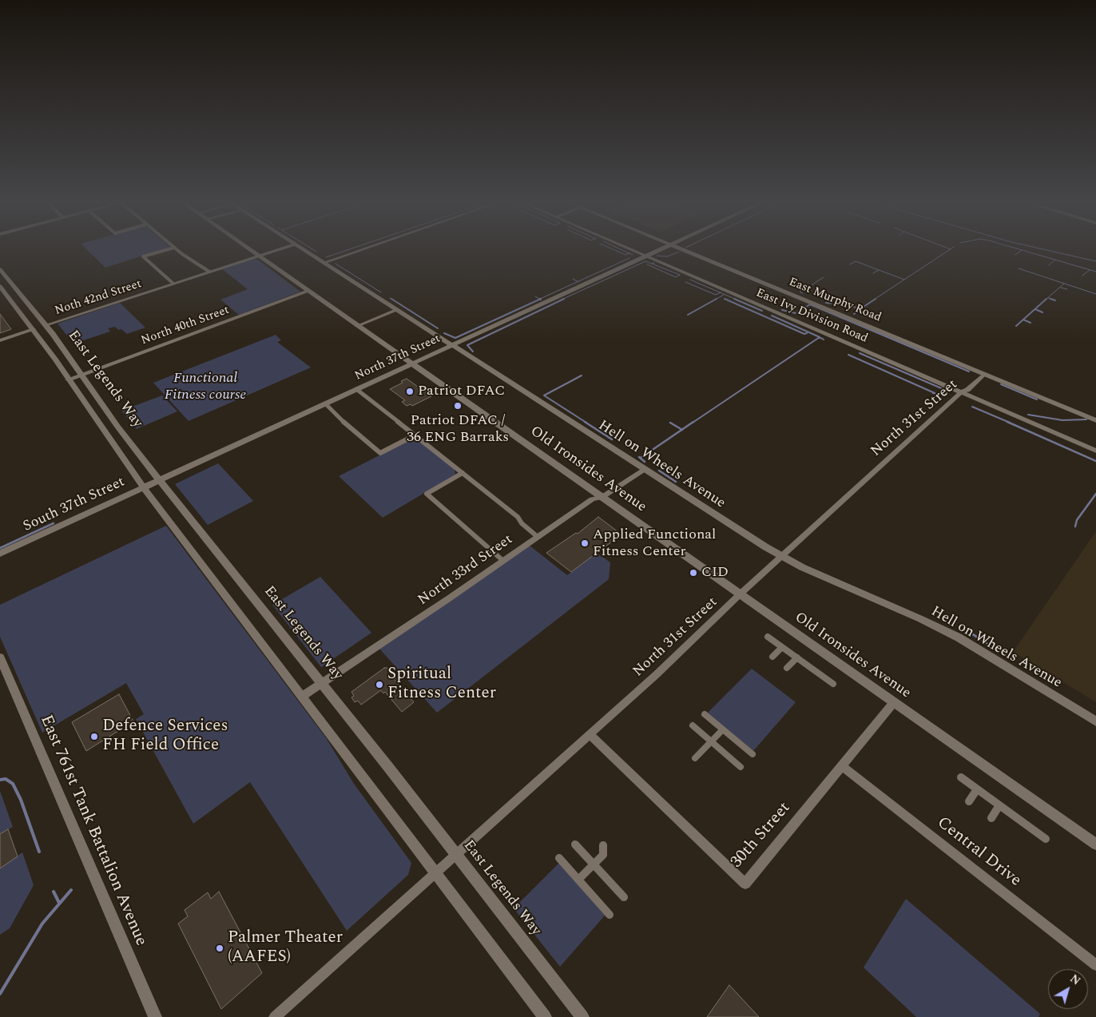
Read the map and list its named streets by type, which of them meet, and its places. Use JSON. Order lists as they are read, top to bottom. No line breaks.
{"streets":{"street":["Noth 42nd Street","East Murphy Road","East Ivy Division Road","North 40th Street","North 37th Street","East Legends Way","North 31st Street","Hell on Wheels Avenue","Old Ironsides Avenue","South 37th Street","North 33rd Street","East 761st Tank Battalion Avenue","30th Street","Central Drive"]},"crossings":[["Noth 42nd Street","East Legends Way"],["Noth 42nd Street","Old Ironsides Avenue"],["East Murphy Road","North 31st Street"],["East Ivy Division Road","North 37th Street"],["East Ivy Division Road","North 31st Street"],["North 40th Street","East Legends Way"],["North 40th Street","Old Ironsides Avenue"],["North 37th Street","East Legends Way"],["North 37th Street","Hell on Wheels Avenue"],["North 37th Street","Old Ironsides Avenue"],["North 37th Street","South 37th Street"],["East Legends Way","North 31st Street"],["East Legends Way","South 37th Street"],["East Legends Way","North 33rd Street"],["North 31st Street","Hell on Wheels Avenue"],["North 31st Street","Old Ironsides Avenue"],["North 31st Street","30th Street"],["Hell on Wheels Avenue","North 33rd Street"],["Old Ironsides Avenue","North 33rd Street"],["Old Ironsides Avenue","30th Street"],["30th Street","Central Drive"]],"parks":["Functional Fitness course"],"places":["Patriot DFAC","Patriot DFAC / 36 ENG Barraks","Applied Functional Fitness Center","CID","Spiritual Fitness Center","Defence Services FH Field Office","Palmer Theater (AAFES)"],"north":"top right"}
